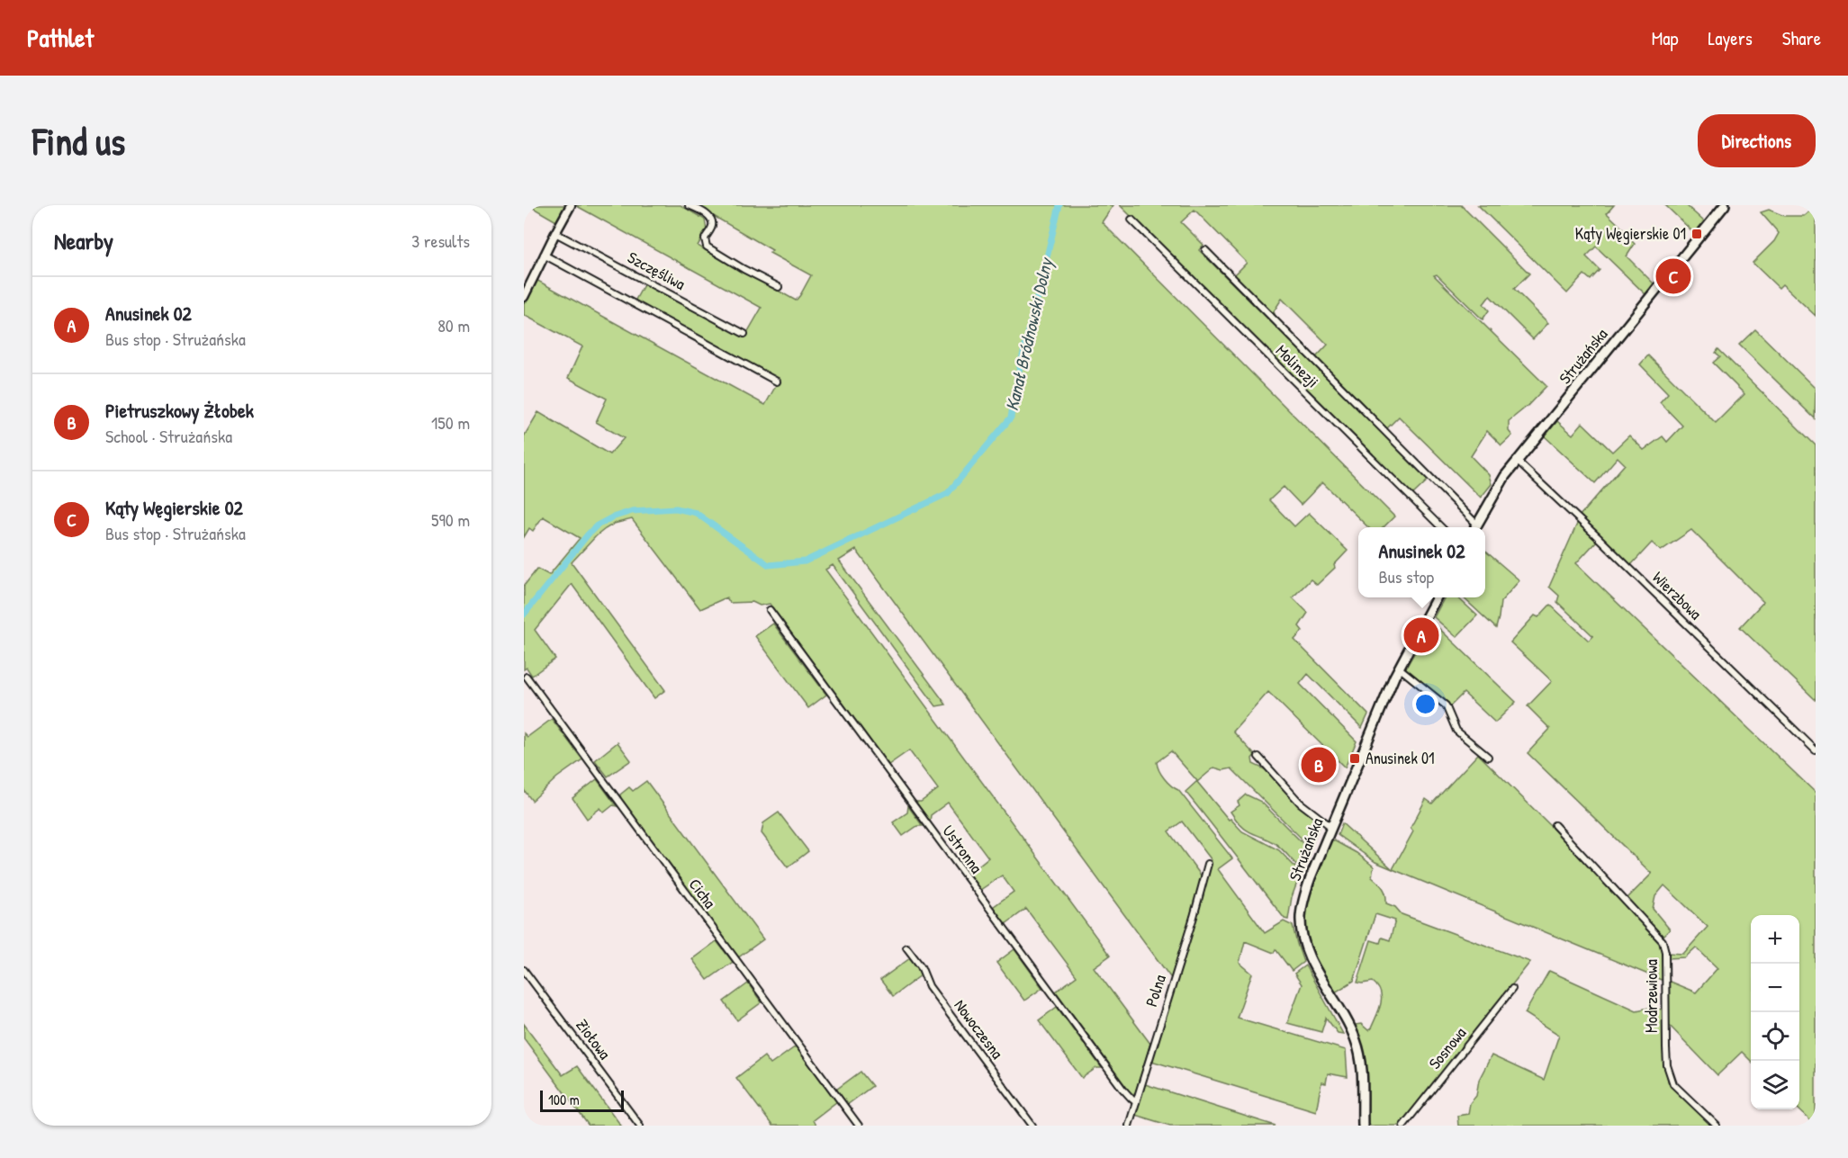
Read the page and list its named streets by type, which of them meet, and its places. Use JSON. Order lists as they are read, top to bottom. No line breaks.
{"streets":{"main road":["Strużańska"],"street":["Szczęśliwa","Molinezji","Wierzbowa","Ustronna","Cicha","Polna","Modrzewiowa","Nowoczesna","Ziołowa","Sosnowa"]},"crossings":[["Strużańska","Wierzbowa"],["Ustronna","Polna"]],"water":["Kanał Bródnowski Dolny"],"places":{"transit":["Kąty Węgierskie 01","Anusinek 01"]},"scale_bar":"100 m","page":{"header":"Pathlet","nav":["Map","Layers","Share"],"buttons":"Directions","title":"Find us","heading":["Nearby","3 results"],"pins":["C","A","B"],"list":[{"mark":"A","name":"Anusinek 02","note":"Bus stop · Strużańska","value":"80 m"},{"mark":"B","name":"Pietruszkowy Żłobek","note":"School · Strużańska","value":"150 m"},{"mark":"C","name":"Kąty Węgierskie 02","note":"Bus stop · Strużańska","value":"590 m"}],"popup":["Anusinek 02","Bus stop"],"map_buttons":["+","−"],"scale":"100 m"}}
